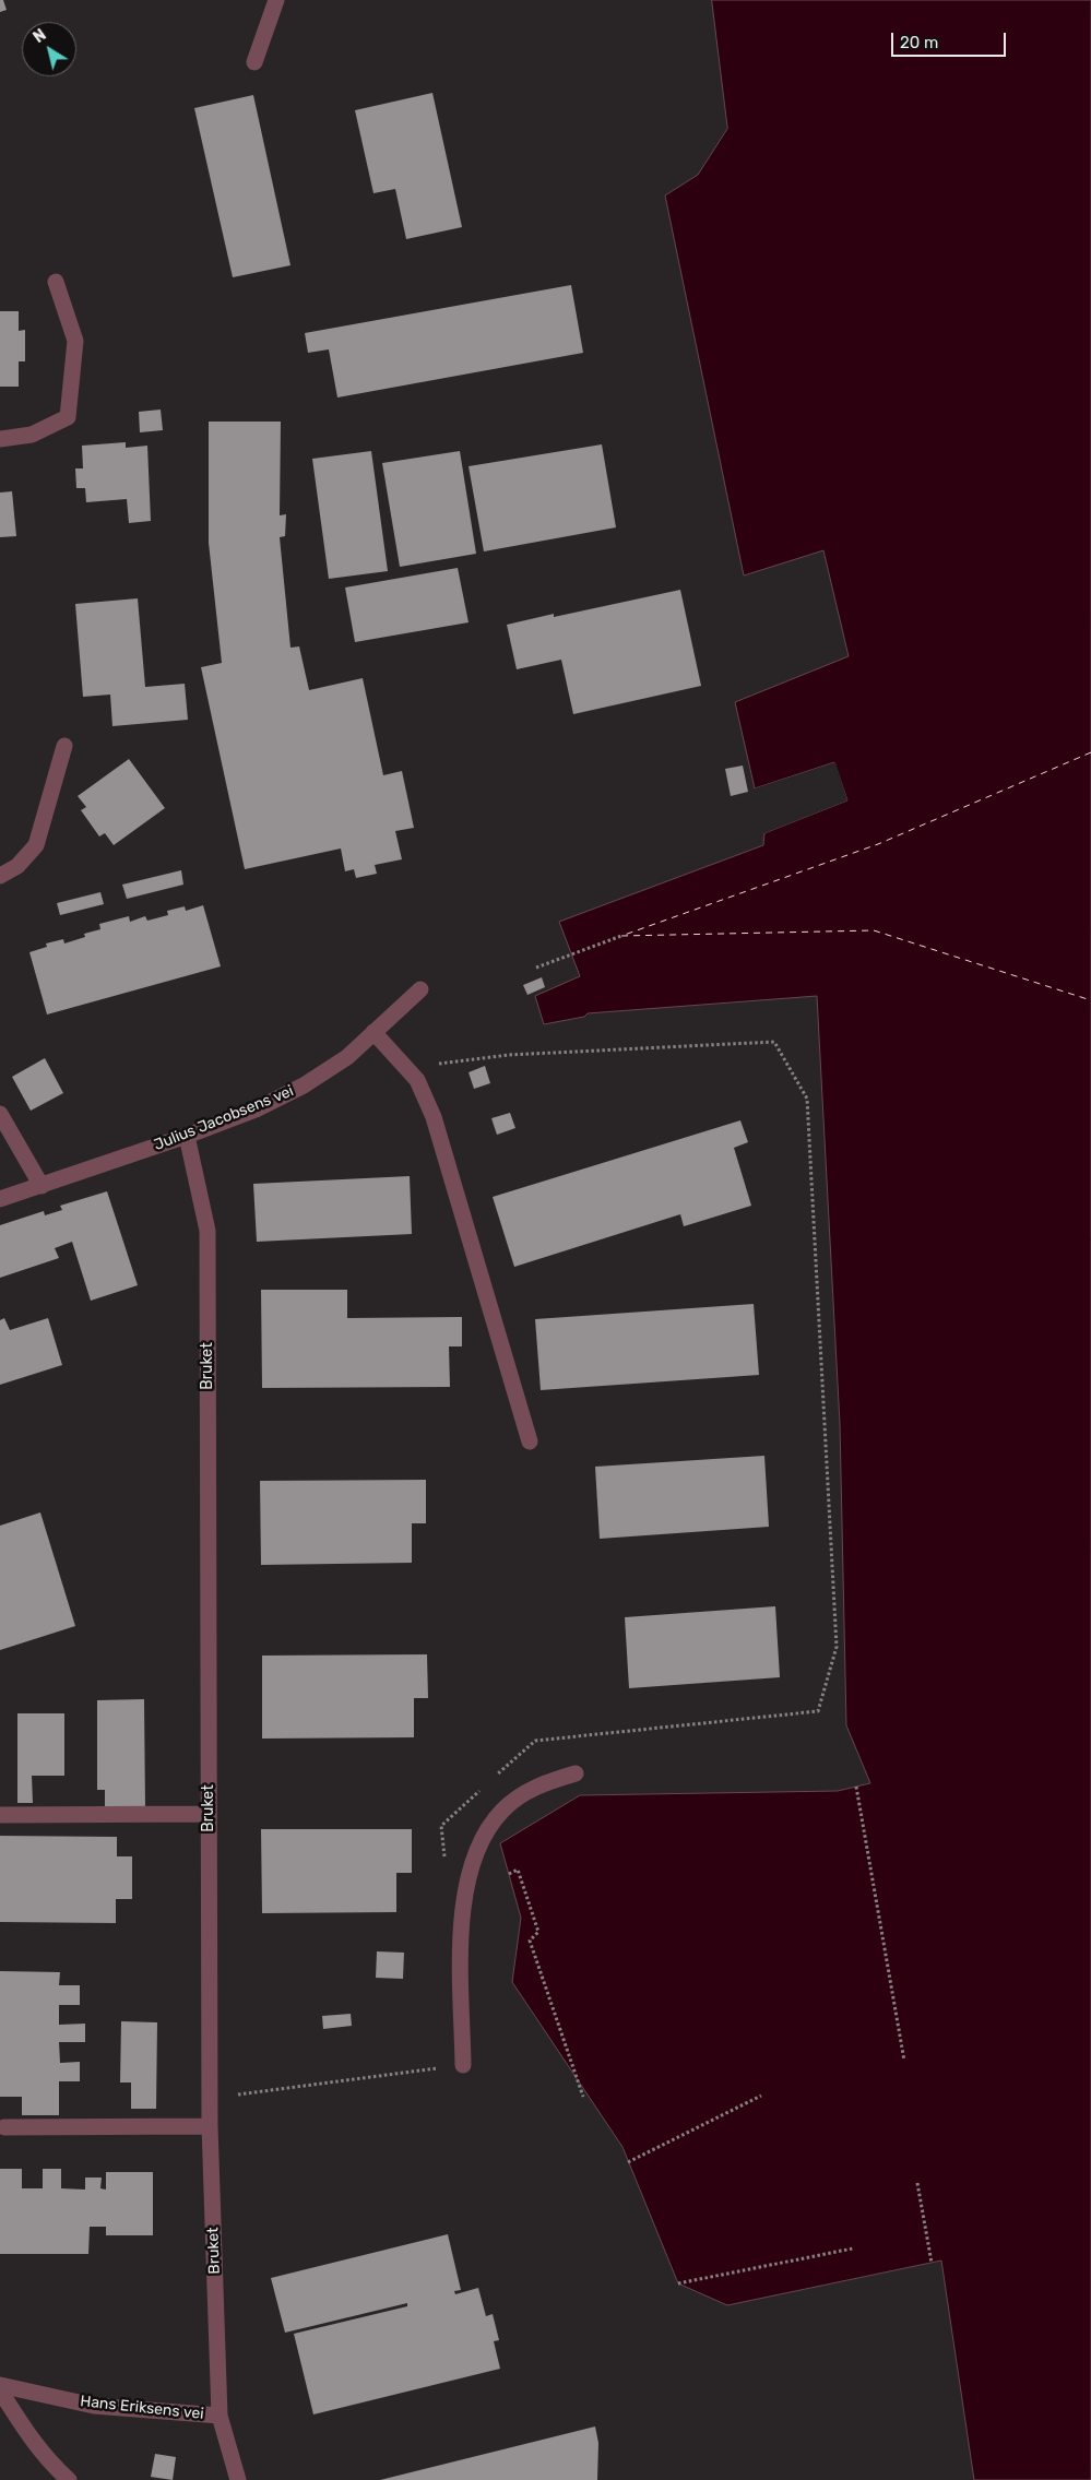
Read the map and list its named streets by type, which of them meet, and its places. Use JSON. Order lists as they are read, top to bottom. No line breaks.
{"streets":{"street":["Julius Jacobsens vei","Bruket","Hans Eriksens vei"]},"crossings":[["Julius Jacobsens vei","Bruket"],["Bruket","Hans Eriksens vei"]],"scale_bar":"20 m","north":"top left"}
